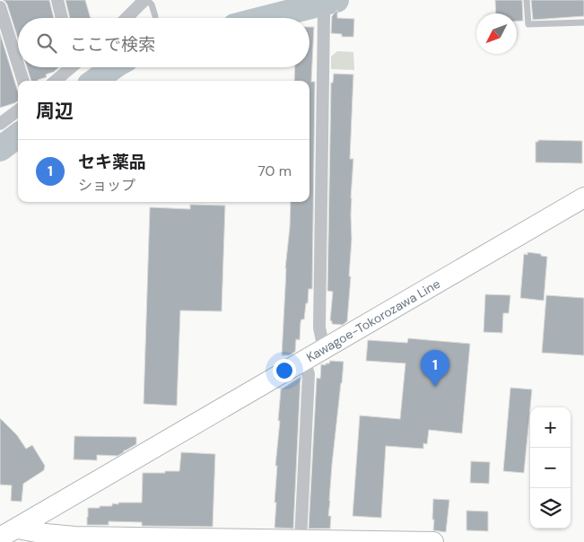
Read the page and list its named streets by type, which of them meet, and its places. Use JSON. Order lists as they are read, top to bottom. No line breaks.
{"streets":{"main road":["Kawagoe-Tokorozawa Line"]},"north":"bottom left","page":{"search":"ここで検索","heading":"周辺","list":[{"mark":"1","name":"セキ薬品","note":"ショップ","value":"70 m"}],"pins":"1","map_buttons":["+","−"]}}
